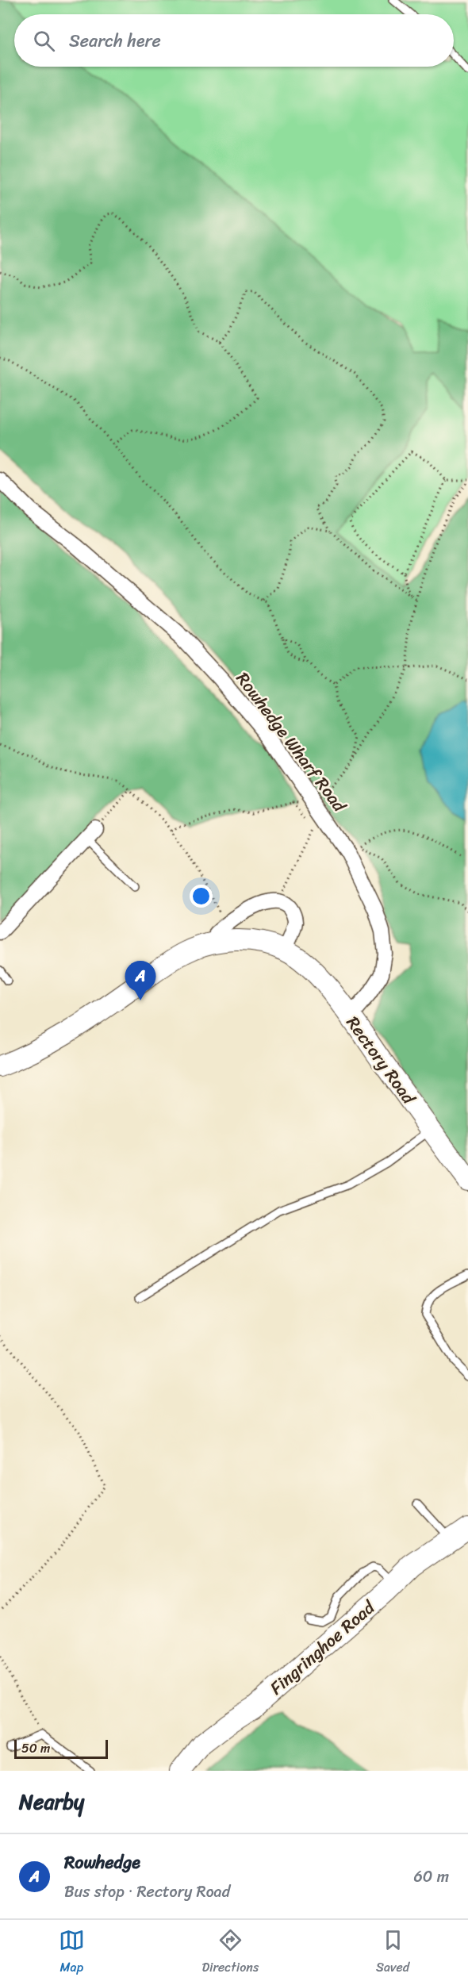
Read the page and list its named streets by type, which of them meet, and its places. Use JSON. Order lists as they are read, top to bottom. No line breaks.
{"streets":{"street":["Rowhedge Wharf Road","Rectory Road","Fingringhoe Road"]},"crossings":[["Rowhedge Wharf Road","Rectory Road"]],"scale_bar":"50 m","page":{"search":"Search here","pins":"A","scale":"50 m","heading":"Nearby","list":[{"mark":"A","name":"Rowhedge","note":"Bus stop · Rectory Road","value":"60 m"}],"nav":["Map","Directions","Saved"]}}
